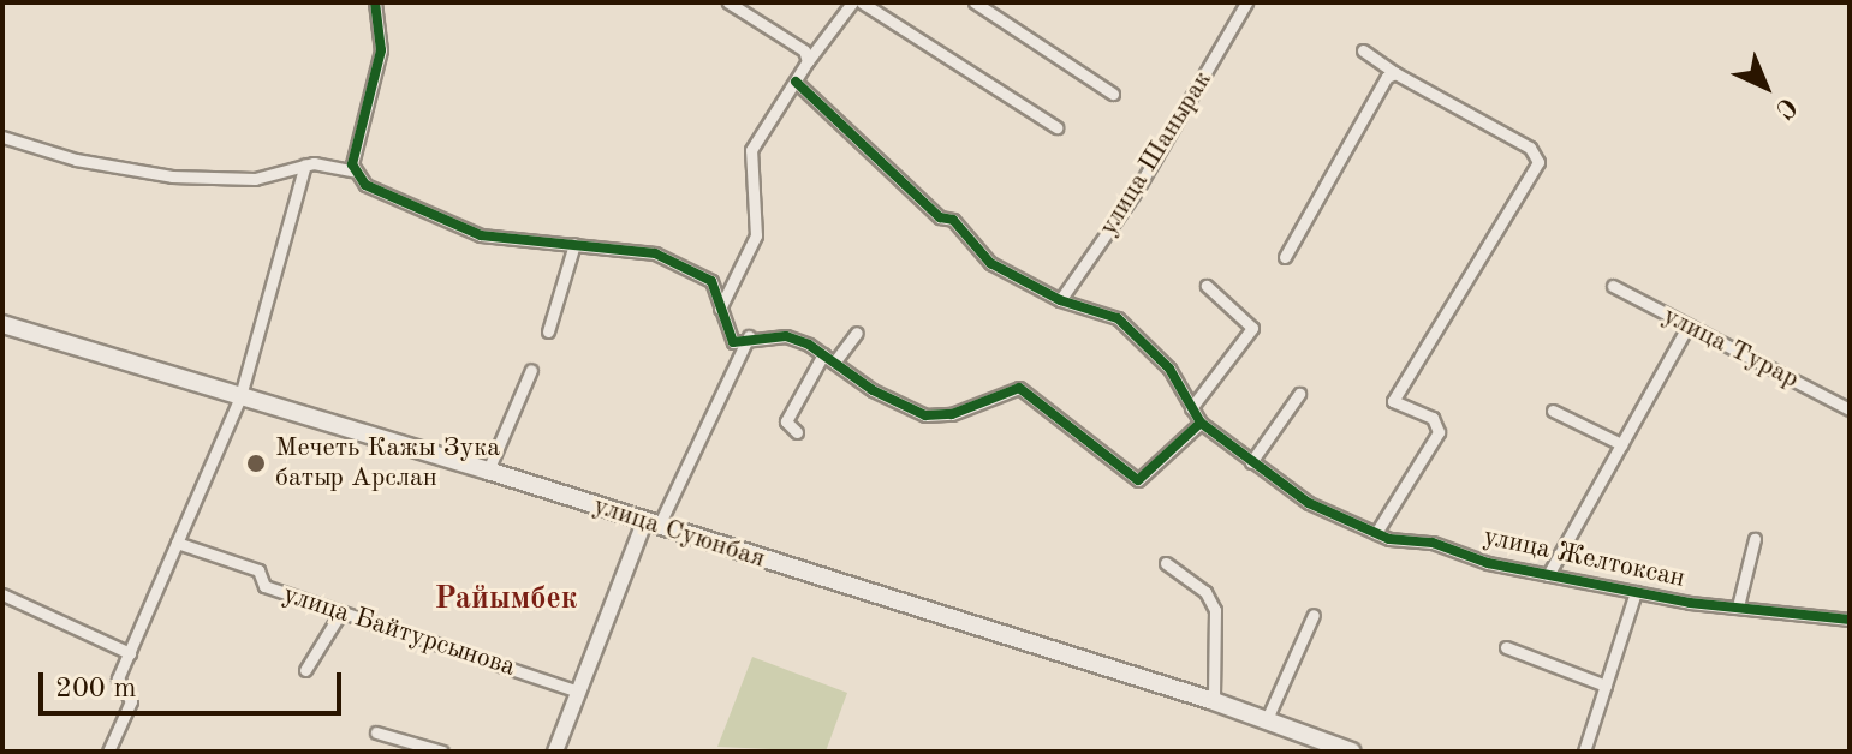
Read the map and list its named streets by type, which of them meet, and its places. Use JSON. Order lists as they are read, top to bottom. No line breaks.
{"streets":{"main road":["улица Суюнбая"],"street":["улица Шанырак","улица Турар","улица Желтоксан","улица Байтурсынова"]},"crossings":[["улица Шанырак","улица Желтоксан"]],"districts":["Райымбек"],"places":["Мечеть Кажы Зука батыр Арслан"],"scale_bar":"200 m","north":"bottom right"}
